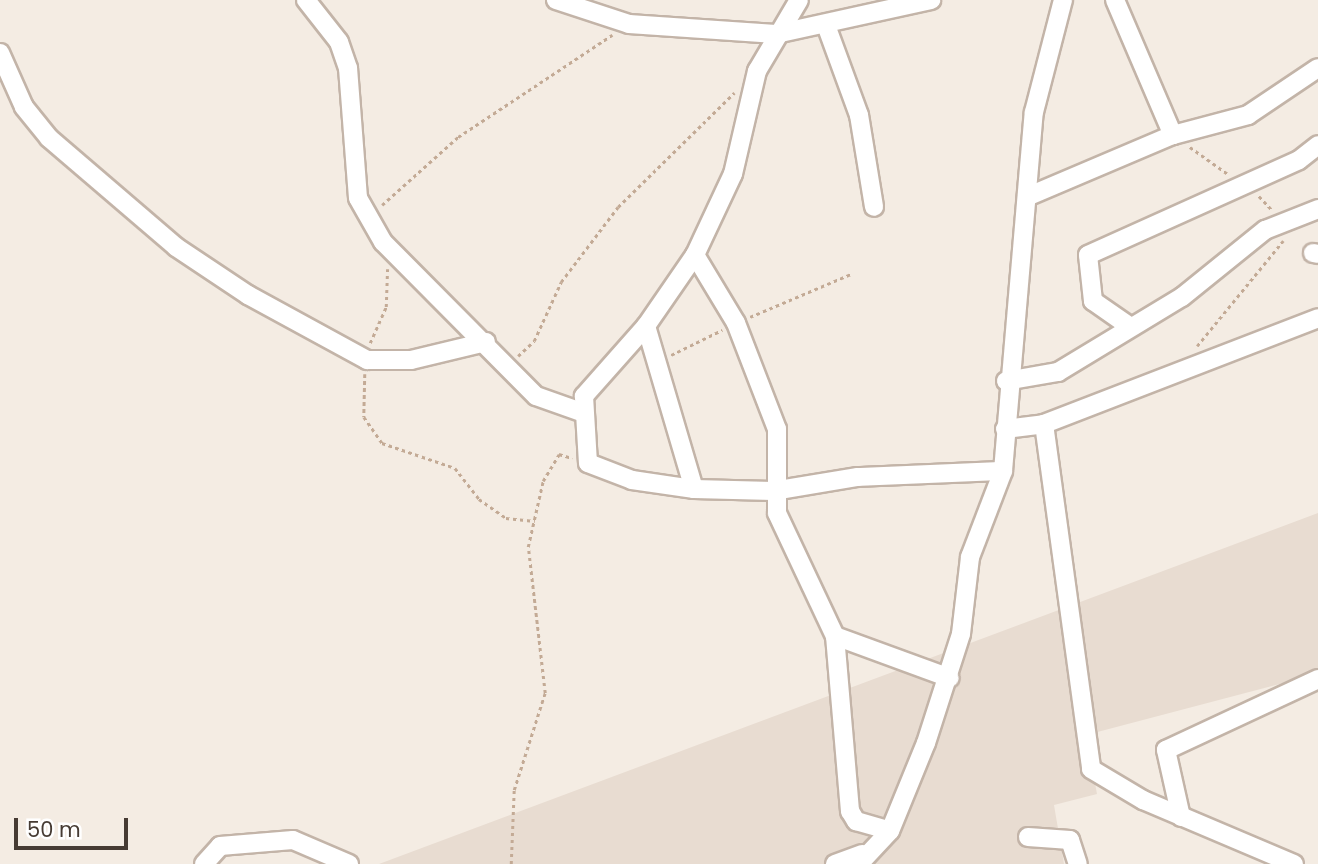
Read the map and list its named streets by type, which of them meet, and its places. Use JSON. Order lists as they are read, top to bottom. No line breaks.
{"scale_bar":"50 m"}
